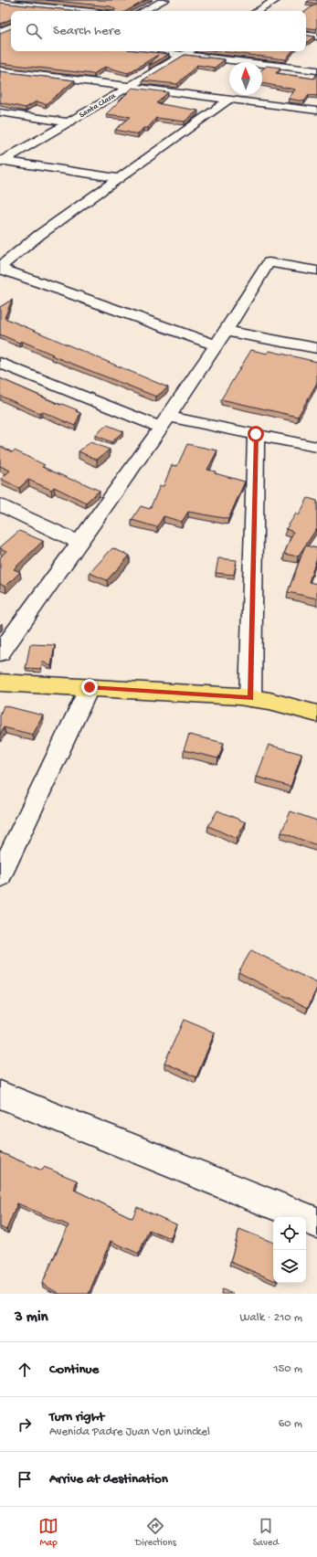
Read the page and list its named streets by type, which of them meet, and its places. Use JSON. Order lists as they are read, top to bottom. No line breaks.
{"streets":{"street":["Santa Clara"]},"north":"top","page":{"search":"Search here","heading":["3 min","Walk · 210 m"],"list":[["Continue","150 m"],["Turn right","Avenida Padre Juan Von Winckel","60 m"],"Arrive at destination"],"nav":["Map","Directions","Saved"]}}
